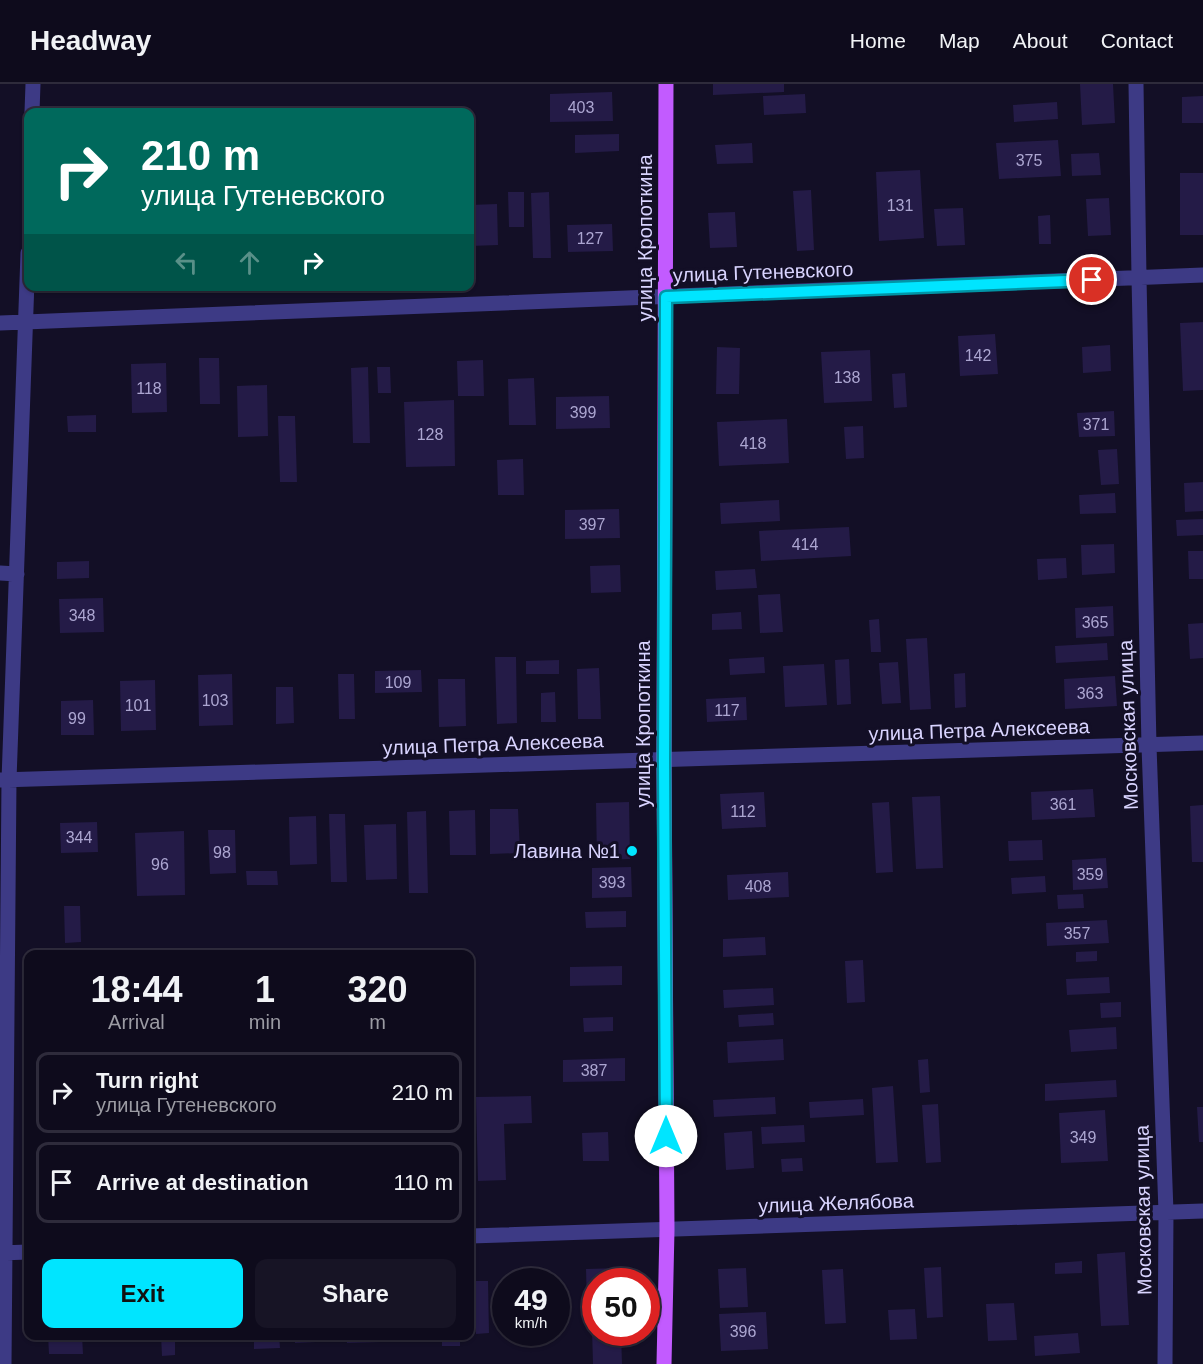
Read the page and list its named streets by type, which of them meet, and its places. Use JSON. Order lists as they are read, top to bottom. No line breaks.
{"streets":{"main road":["улица Кропоткина"],"street":["улица Гутеневского","Московская улица","улица Петра Алексеева","улица Желябова"]},"crossings":[["улица Кропоткина","улица Гутеневского"],["улица Кропоткина","улица Петра Алексеева"],["улица Кропоткина","улица Желябова"],["улица Гутеневского","Московская улица"],["Московская улица","улица Петра Алексеева"],["Московская улица","улица Желябова"]],"places":["Лавина №1"],"house_numbers":["403","375","131","127","142","138","118","399","371","128","418","397","414","348","365","109","363","103","101","117","99","361","112","344","98","96","359","393","408","357","387","349","396"],"page":{"header":"Headway","nav":["Home","Map","About","Contact"],"turn":["210 m","улица Гутеневского"],"eta":["18:44","Arrival","1","min","320","m"],"list":[{"name":"Turn right","note":"улица Гутеневского","value":"210 m"},{"name":"Arrive at destination","value":"110 m"}],"buttons":["Exit","Share"],"speed":"49 km/h","limit":"50"}}
